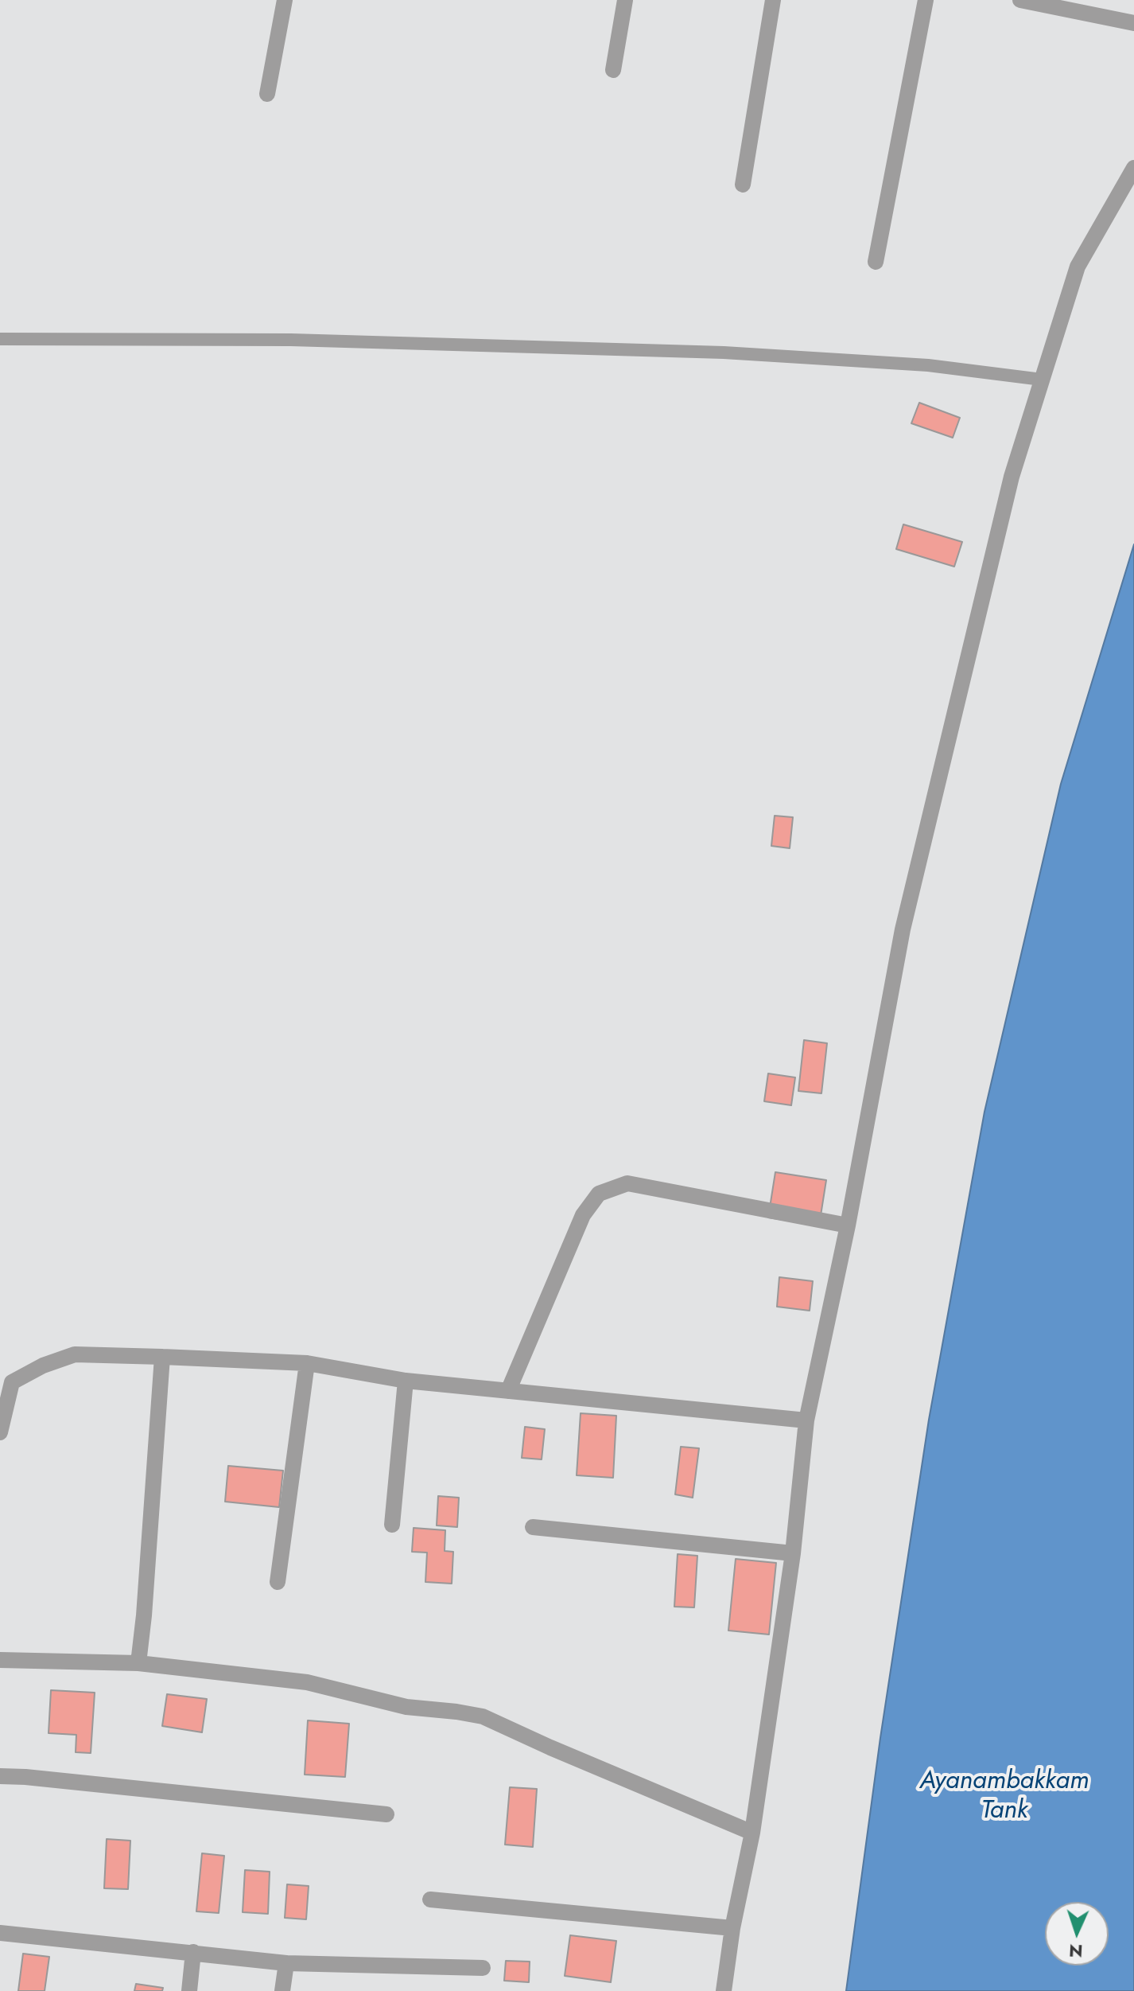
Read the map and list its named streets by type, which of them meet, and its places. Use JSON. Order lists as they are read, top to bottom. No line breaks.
{"water":["Ayanambakkam Tank"],"north":"bottom"}
